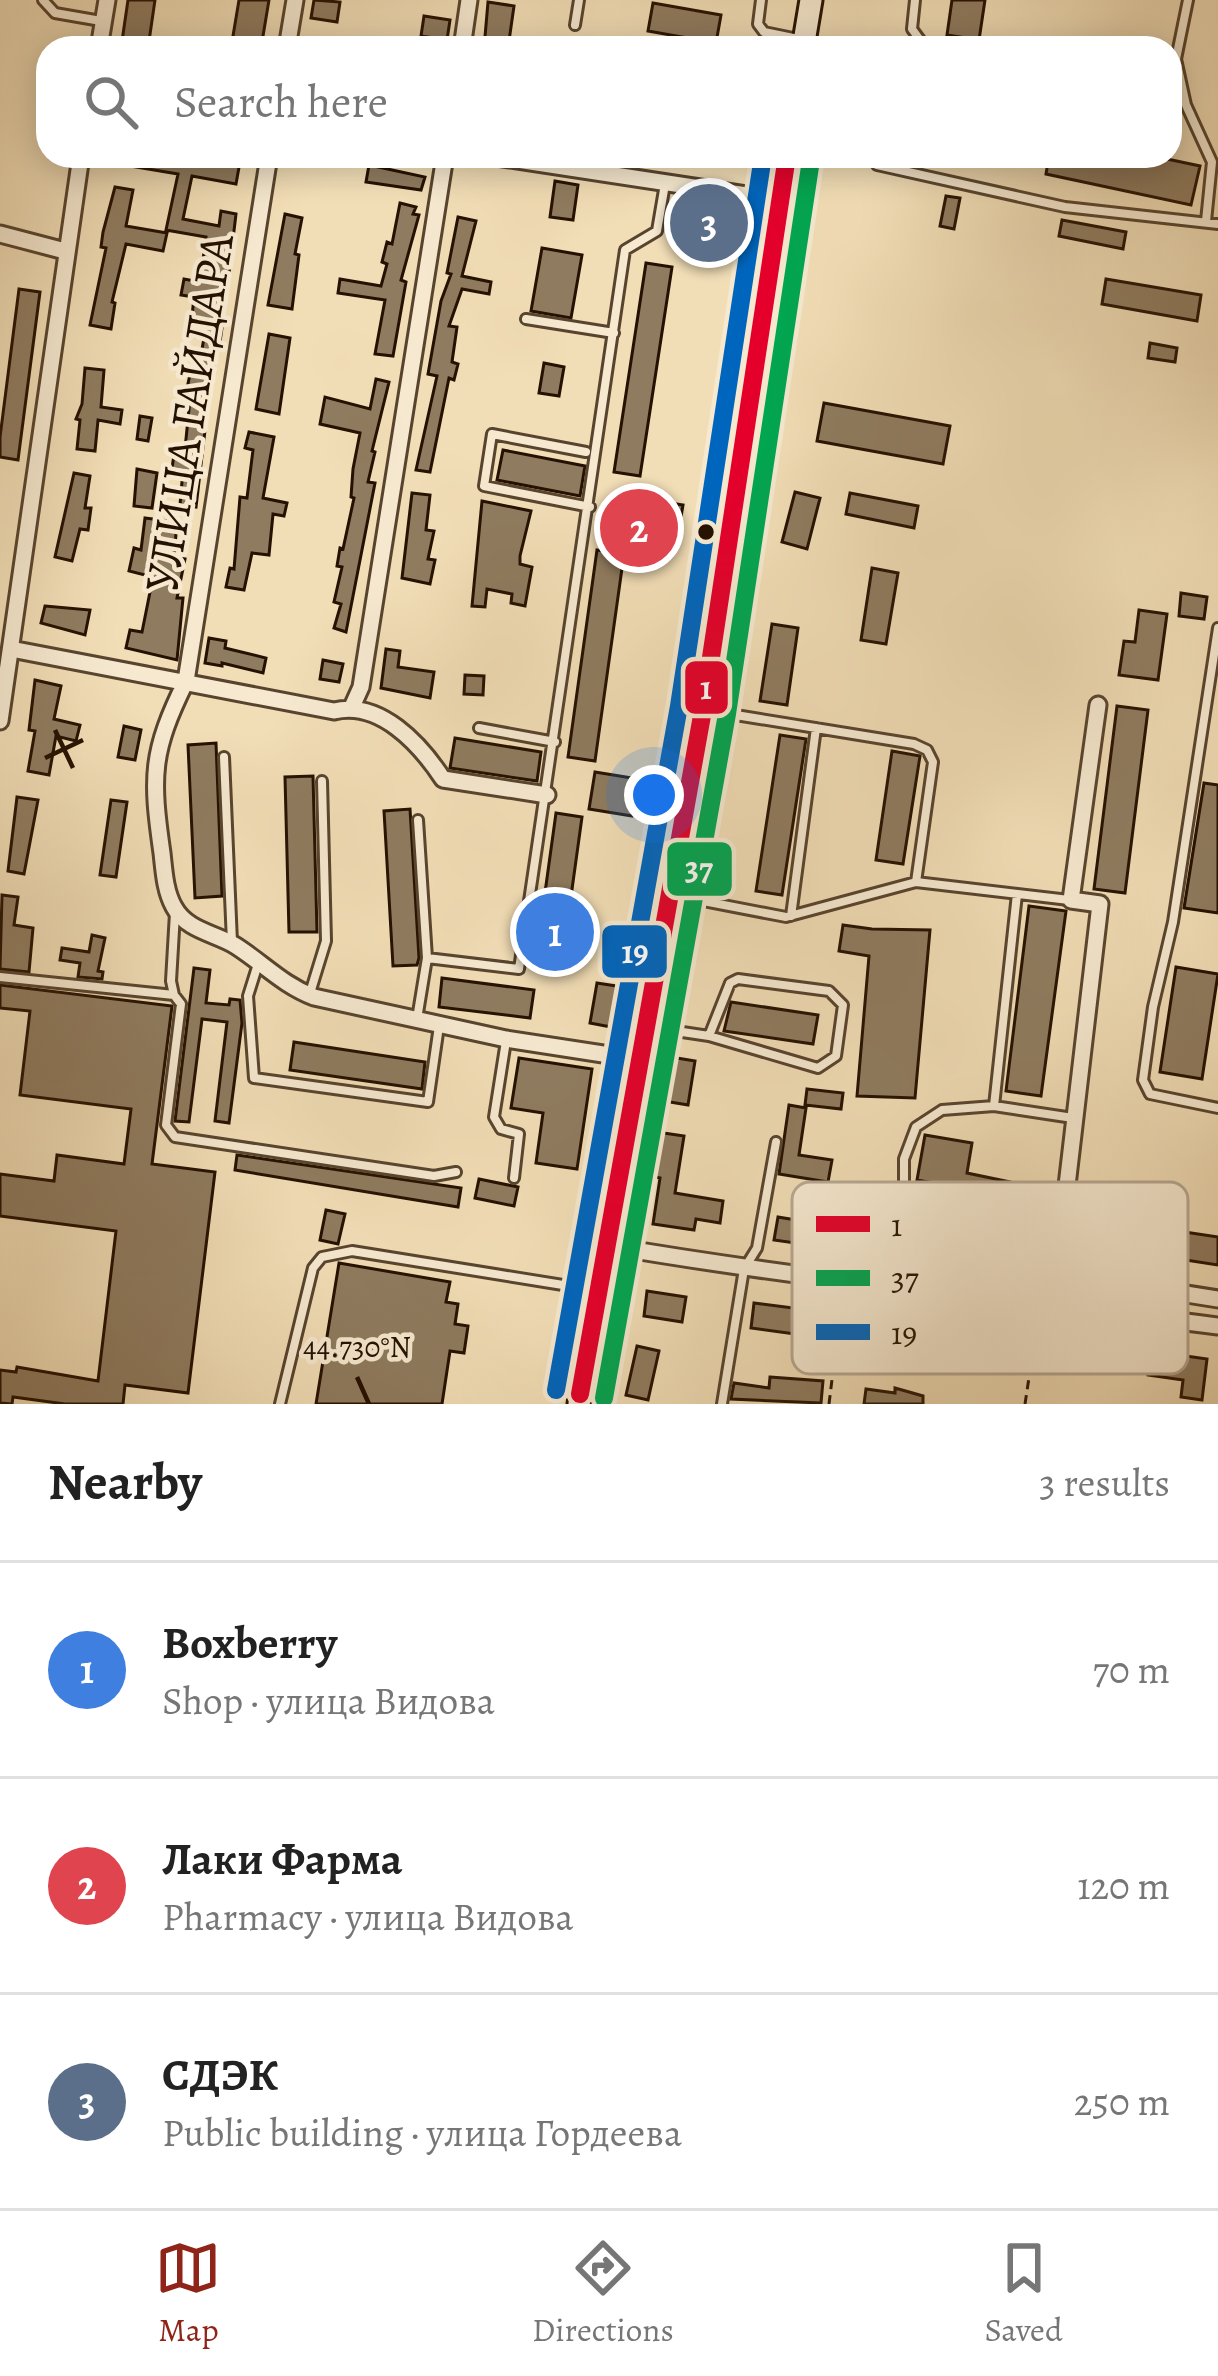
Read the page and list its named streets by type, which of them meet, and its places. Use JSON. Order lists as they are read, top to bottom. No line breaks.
{"streets":{"street":["УЛИЦА ГАЙДАРА"]},"lines":["transit line 1","transit line 37","transit line 19"],"legend":["1","37","19"],"page":{"search":"Search here","pins":["3","2","1"],"heading":["Nearby","3 results"],"list":[{"mark":"1","name":"Boxberry","note":"Shop · улица Видова","value":"70 m"},{"mark":"2","name":"Лаки Фарма","note":"Pharmacy · улица Видова","value":"120 m"},{"mark":"3","name":"СДЭК","note":"Public building · улица Гордеева","value":"250 m"}],"nav":["Map","Directions","Saved"]},"coordinates":["44.730°N"]}
